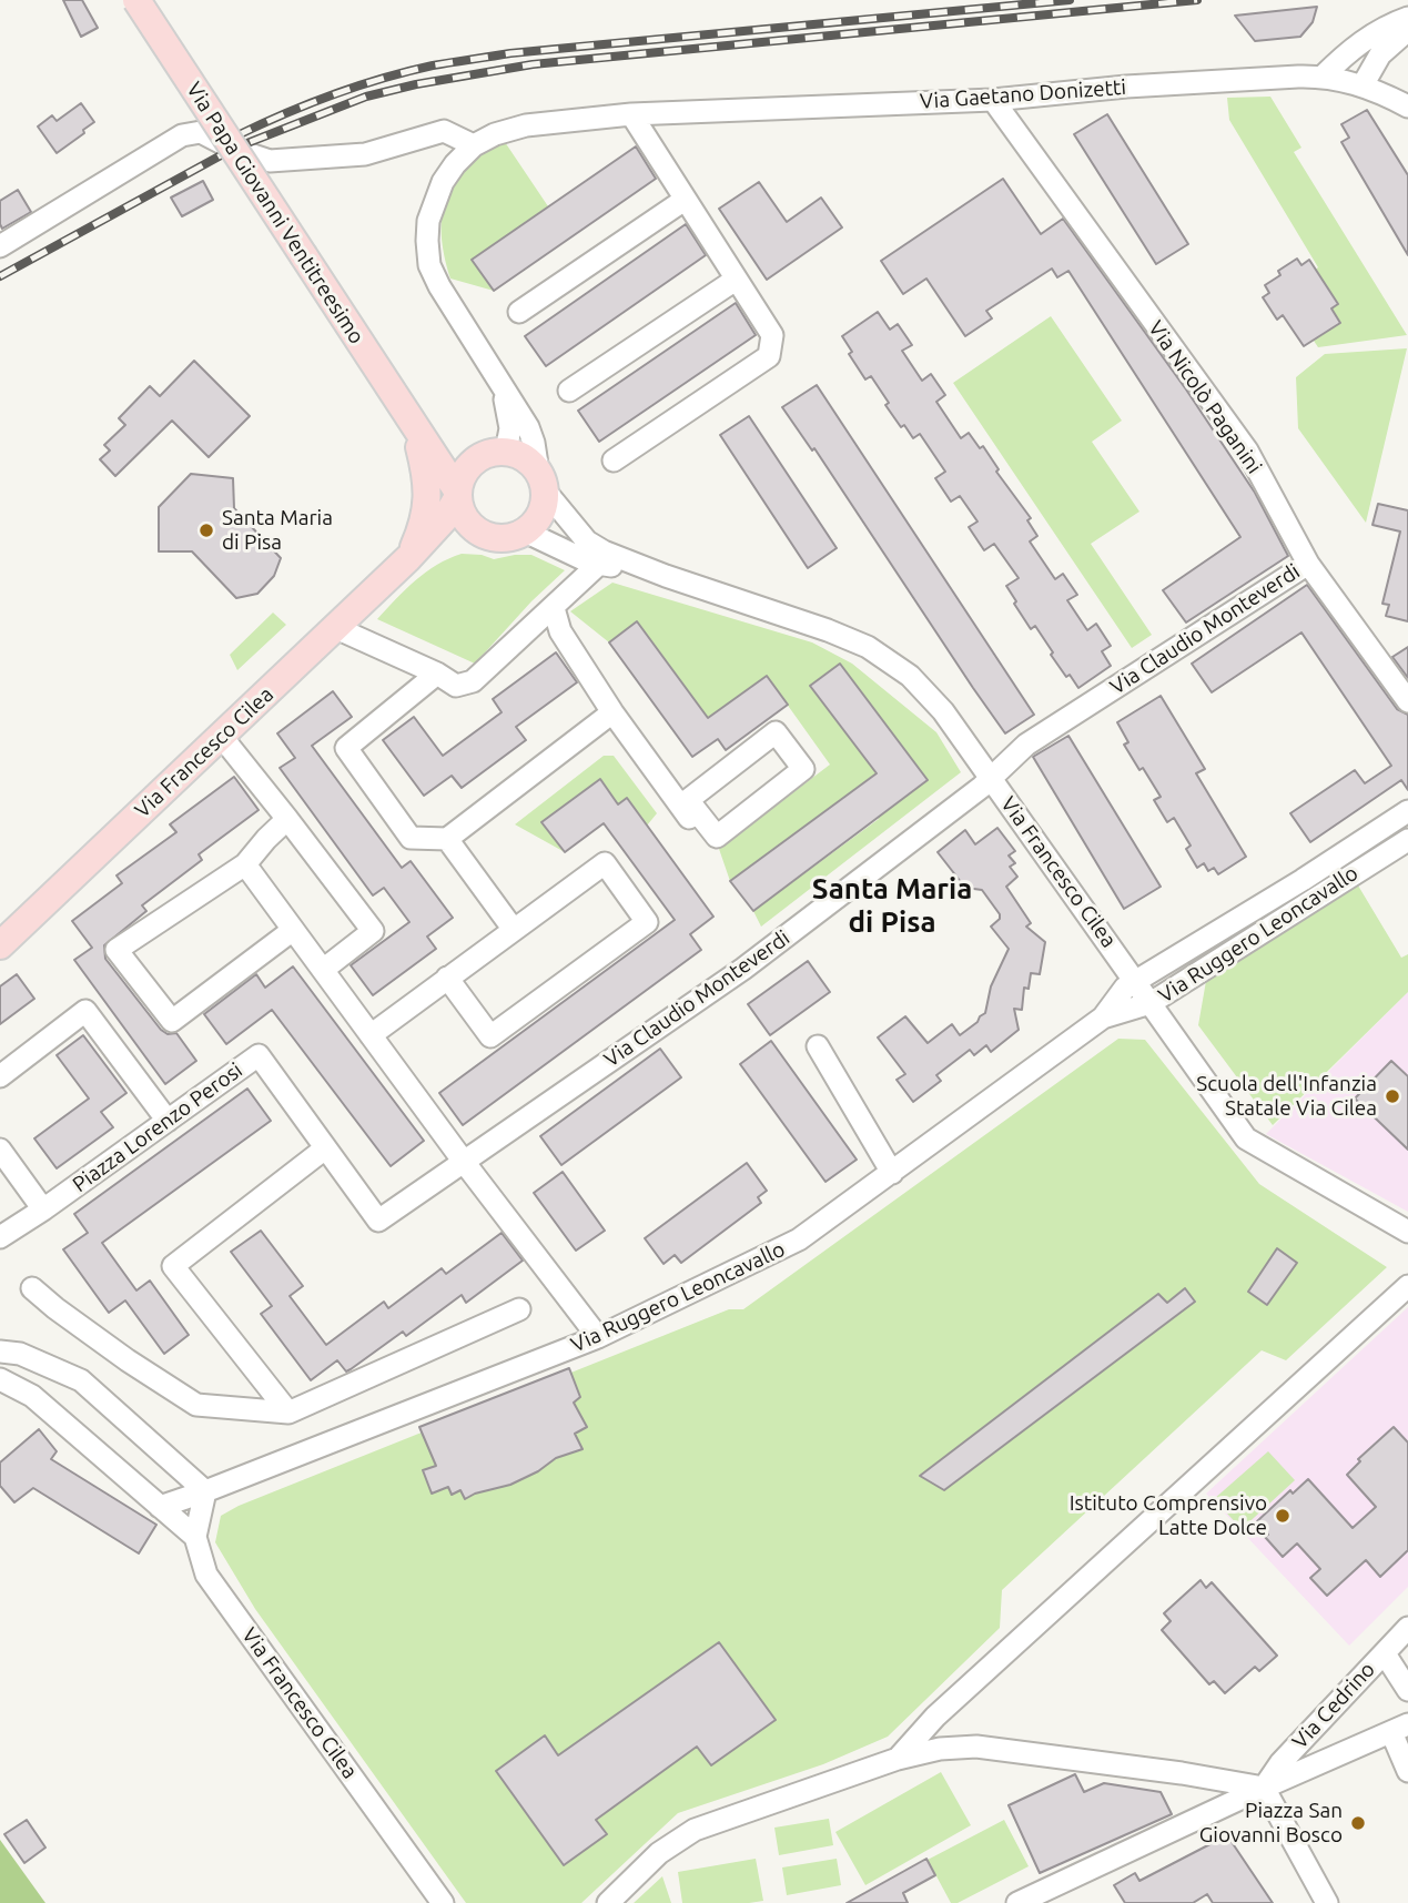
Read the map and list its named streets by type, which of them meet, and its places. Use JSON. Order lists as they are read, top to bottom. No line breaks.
{"streets":{"main road":["Via Papa Giovanni Ventitreesimo","Via Francesco Cilea"],"street":["Via Gaetano Donizetti","Via Nicolò Paganini","Via Claudio Monteverdi","Via Ruggero Leoncavallo","Piazza Lorenzo Perosi","Via Cedrino"]},"crossings":[["Via Gaetano Donizetti","Via Papa Giovanni Ventitreesimo"],["Via Gaetano Donizetti","Via Nicolò Paganini"],["Via Gaetano Donizetti","Via Francesco Cilea"],["Via Papa Giovanni Ventitreesimo","Via Francesco Cilea"],["Via Nicolò Paganini","Via Claudio Monteverdi"],["Via Claudio Monteverdi","Via Francesco Cilea"],["Via Claudio Monteverdi","Piazza Lorenzo Perosi"],["Via Francesco Cilea","Via Ruggero Leoncavallo"]],"districts":["Santa Maria di Pisa"],"places":["Santa Maria di Pisa","Scuola dell'Infanzia Statale Via Cilea","Istituto Comprensivo Latte Dolce","Piazza San Giovanni Bosco"]}
